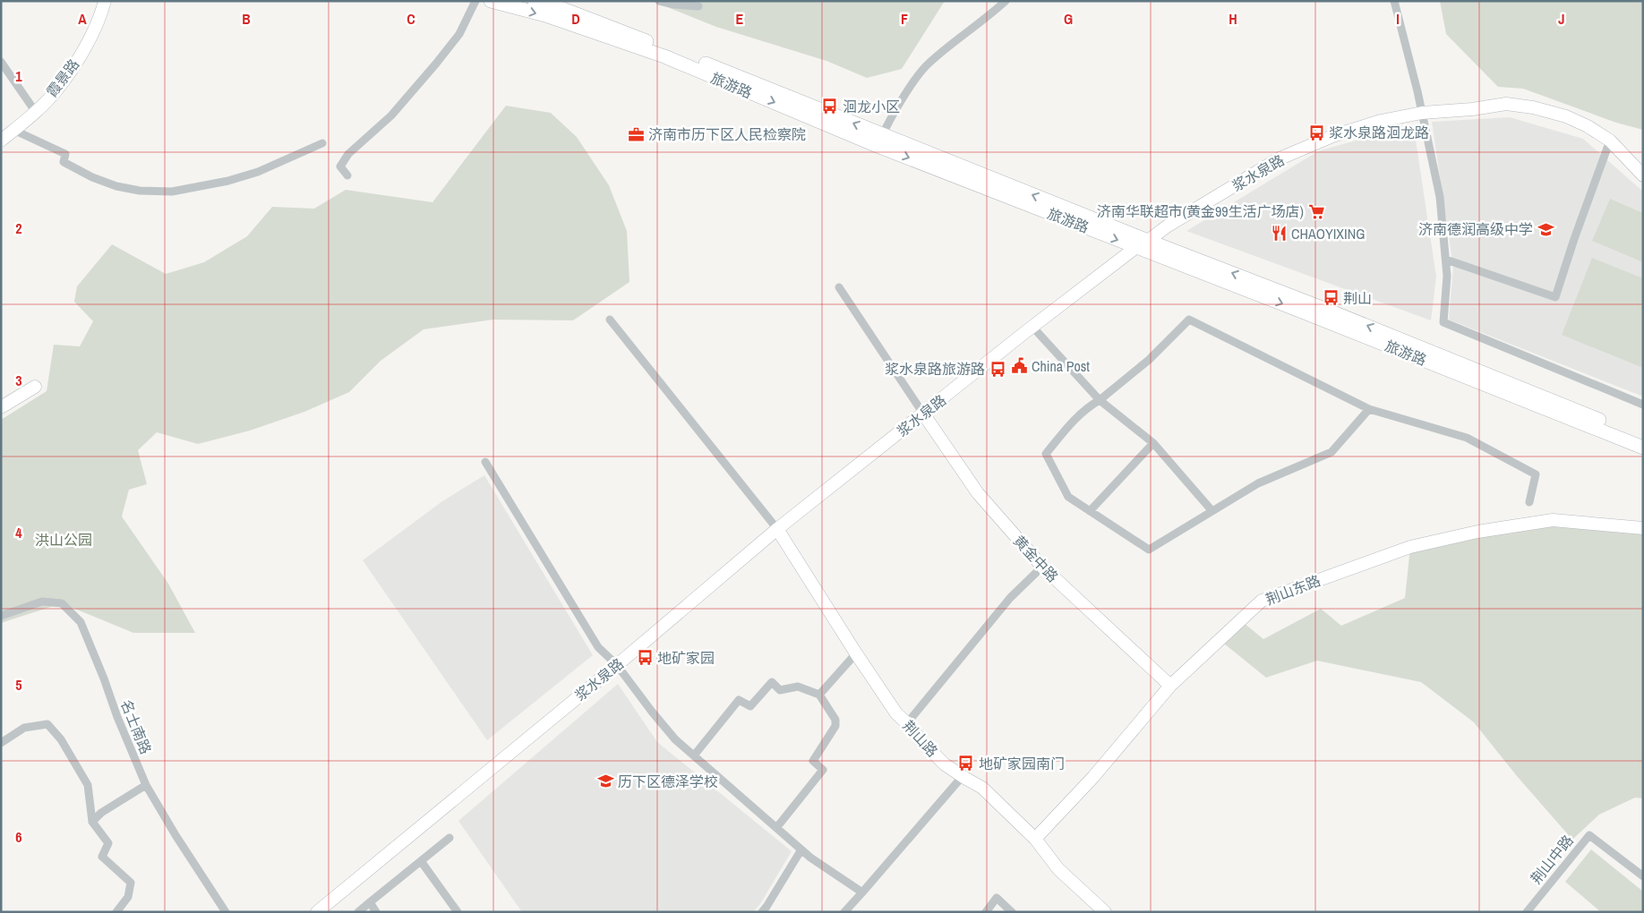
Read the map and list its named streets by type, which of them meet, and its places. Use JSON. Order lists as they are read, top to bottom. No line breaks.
{"streets":{"main road":["霞景路","旅游路","浆水泉路","黄金中路","荆山东路","荆山路"],"street":["名士南路","荆山中路"]},"crossings":[["旅游路","浆水泉路"],["浆水泉路","黄金中路"],["浆水泉路","荆山路"],["黄金中路","荆山东路"],["荆山东路","荆山路"]],"parks":["洪山公园"],"places":{"bus stop":["洄龙小区","浆水泉路洄龙路","荆山","浆水泉路旅游路","地矿家园","地矿家园南门"],"office":["济南市历下区人民检察院"],"supermarket":["济南华联超市(黄金99生活广场店)"],"school or university":["济南德润高级中学","历下区德泽学校"],"restaurant":["CHAOYIXING"],"public building":["China Post"]},"grid":{"columns":["A","B","C","D","E","F","G","H","I","J"],"rows":["1","2","3","4","5","6"]}}
